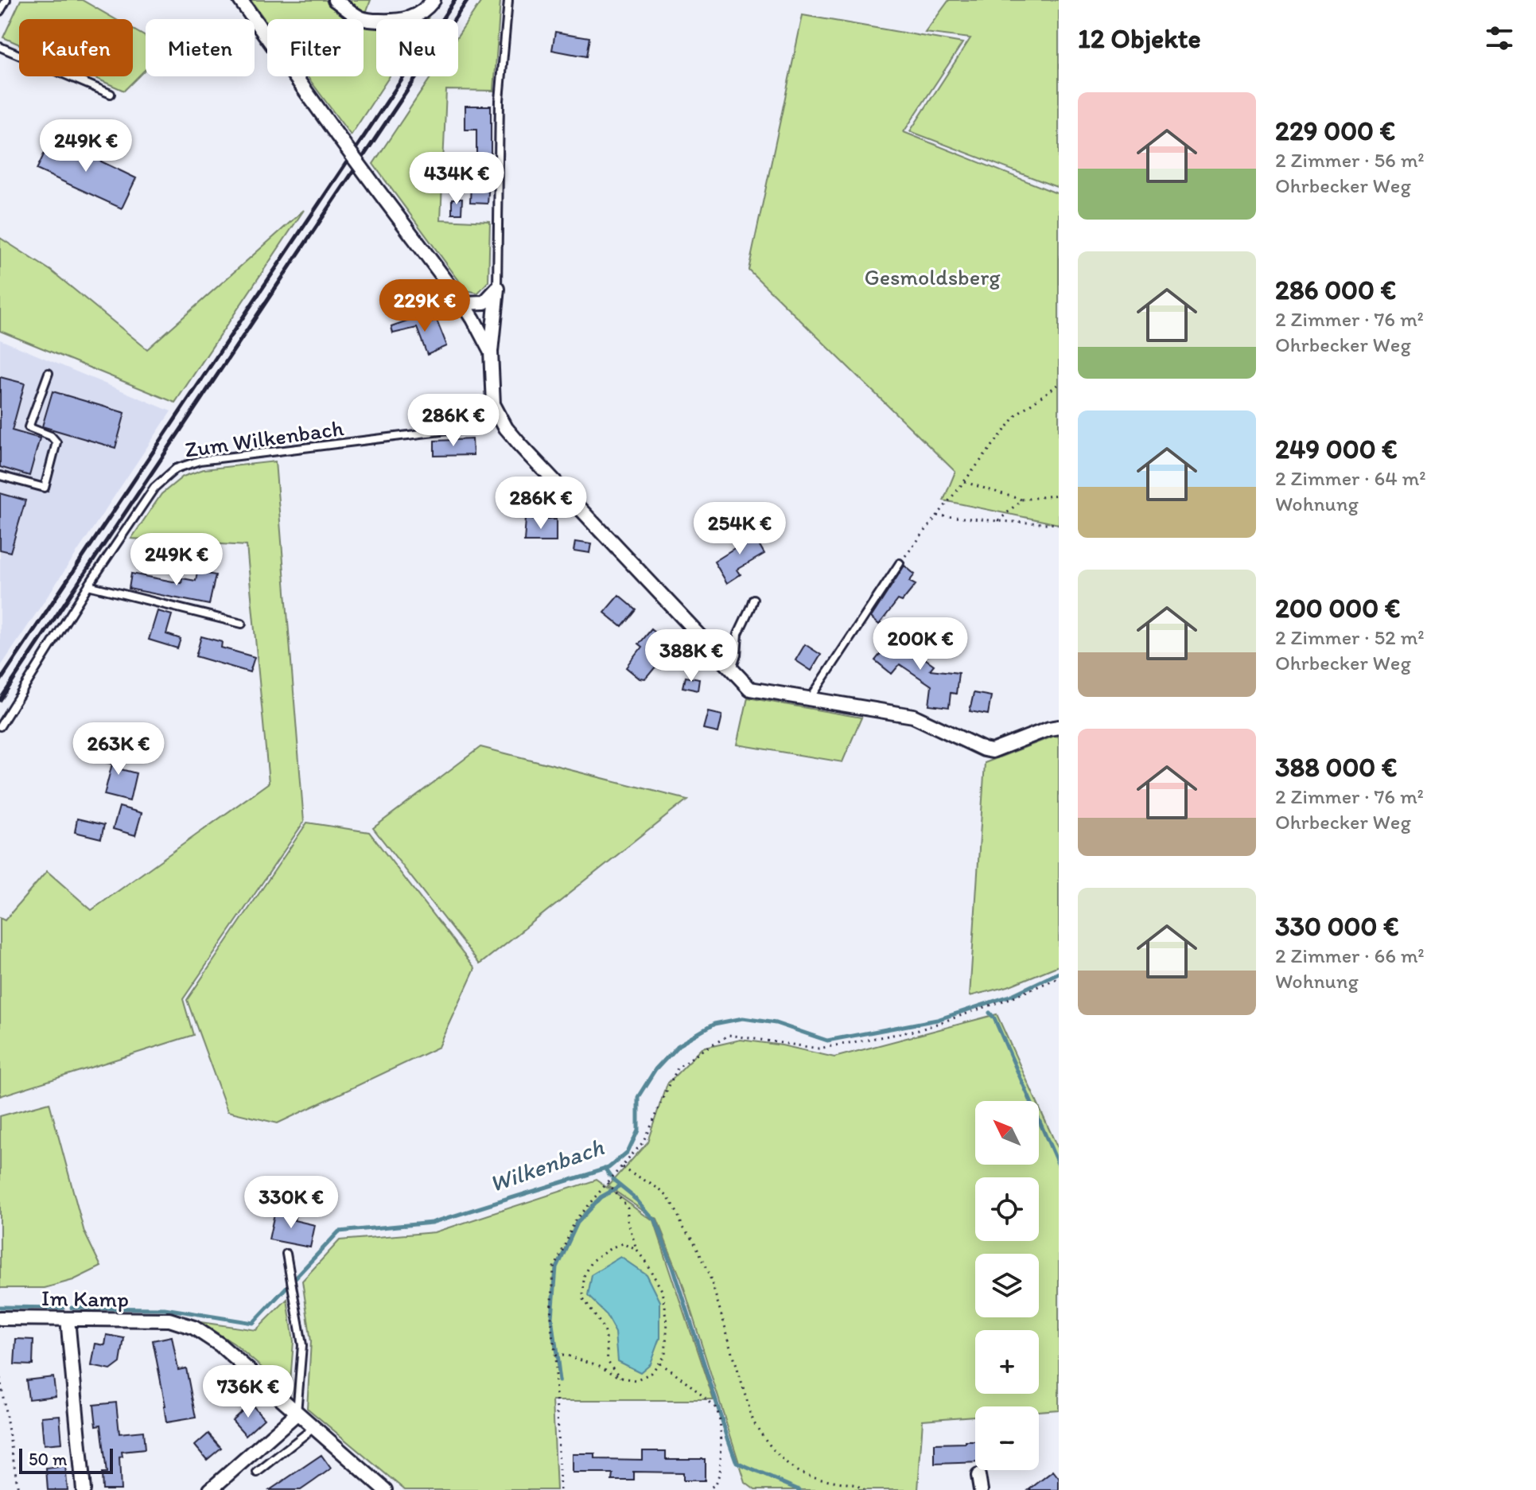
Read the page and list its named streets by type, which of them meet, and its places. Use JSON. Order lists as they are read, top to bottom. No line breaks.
{"streets":{"street":["Im Kamp"],"lane":["Zum Wilkenbach"]},"water":["Wilkenbach"],"parks":["Gesmoldsberg"],"scale_bar":"50 m","north":"top left","page":{"heading":"12 Objekte","chip":["Kaufen","Mieten","Filter","Neu"],"list":[{"name":"229 000 €","note":"2 Zimmer · 56 m² · Ohrbecker Weg"},{"name":"286 000 €","note":"2 Zimmer · 76 m² · Ohrbecker Weg"},{"name":"249 000 €","note":"2 Zimmer · 64 m² · Wohnung"},{"name":"200 000 €","note":"2 Zimmer · 52 m² · Ohrbecker Weg"},{"name":"388 000 €","note":"2 Zimmer · 76 m² · Ohrbecker Weg"},{"name":"330 000 €","note":"2 Zimmer · 66 m² · Wohnung"}],"price":["249K €","434K €","229K €","286K €","286K €","254K €","249K €","200K €","388K €","263K €","330K €","736K €"],"map_buttons":["+","−"],"scale":"50 m"}}
